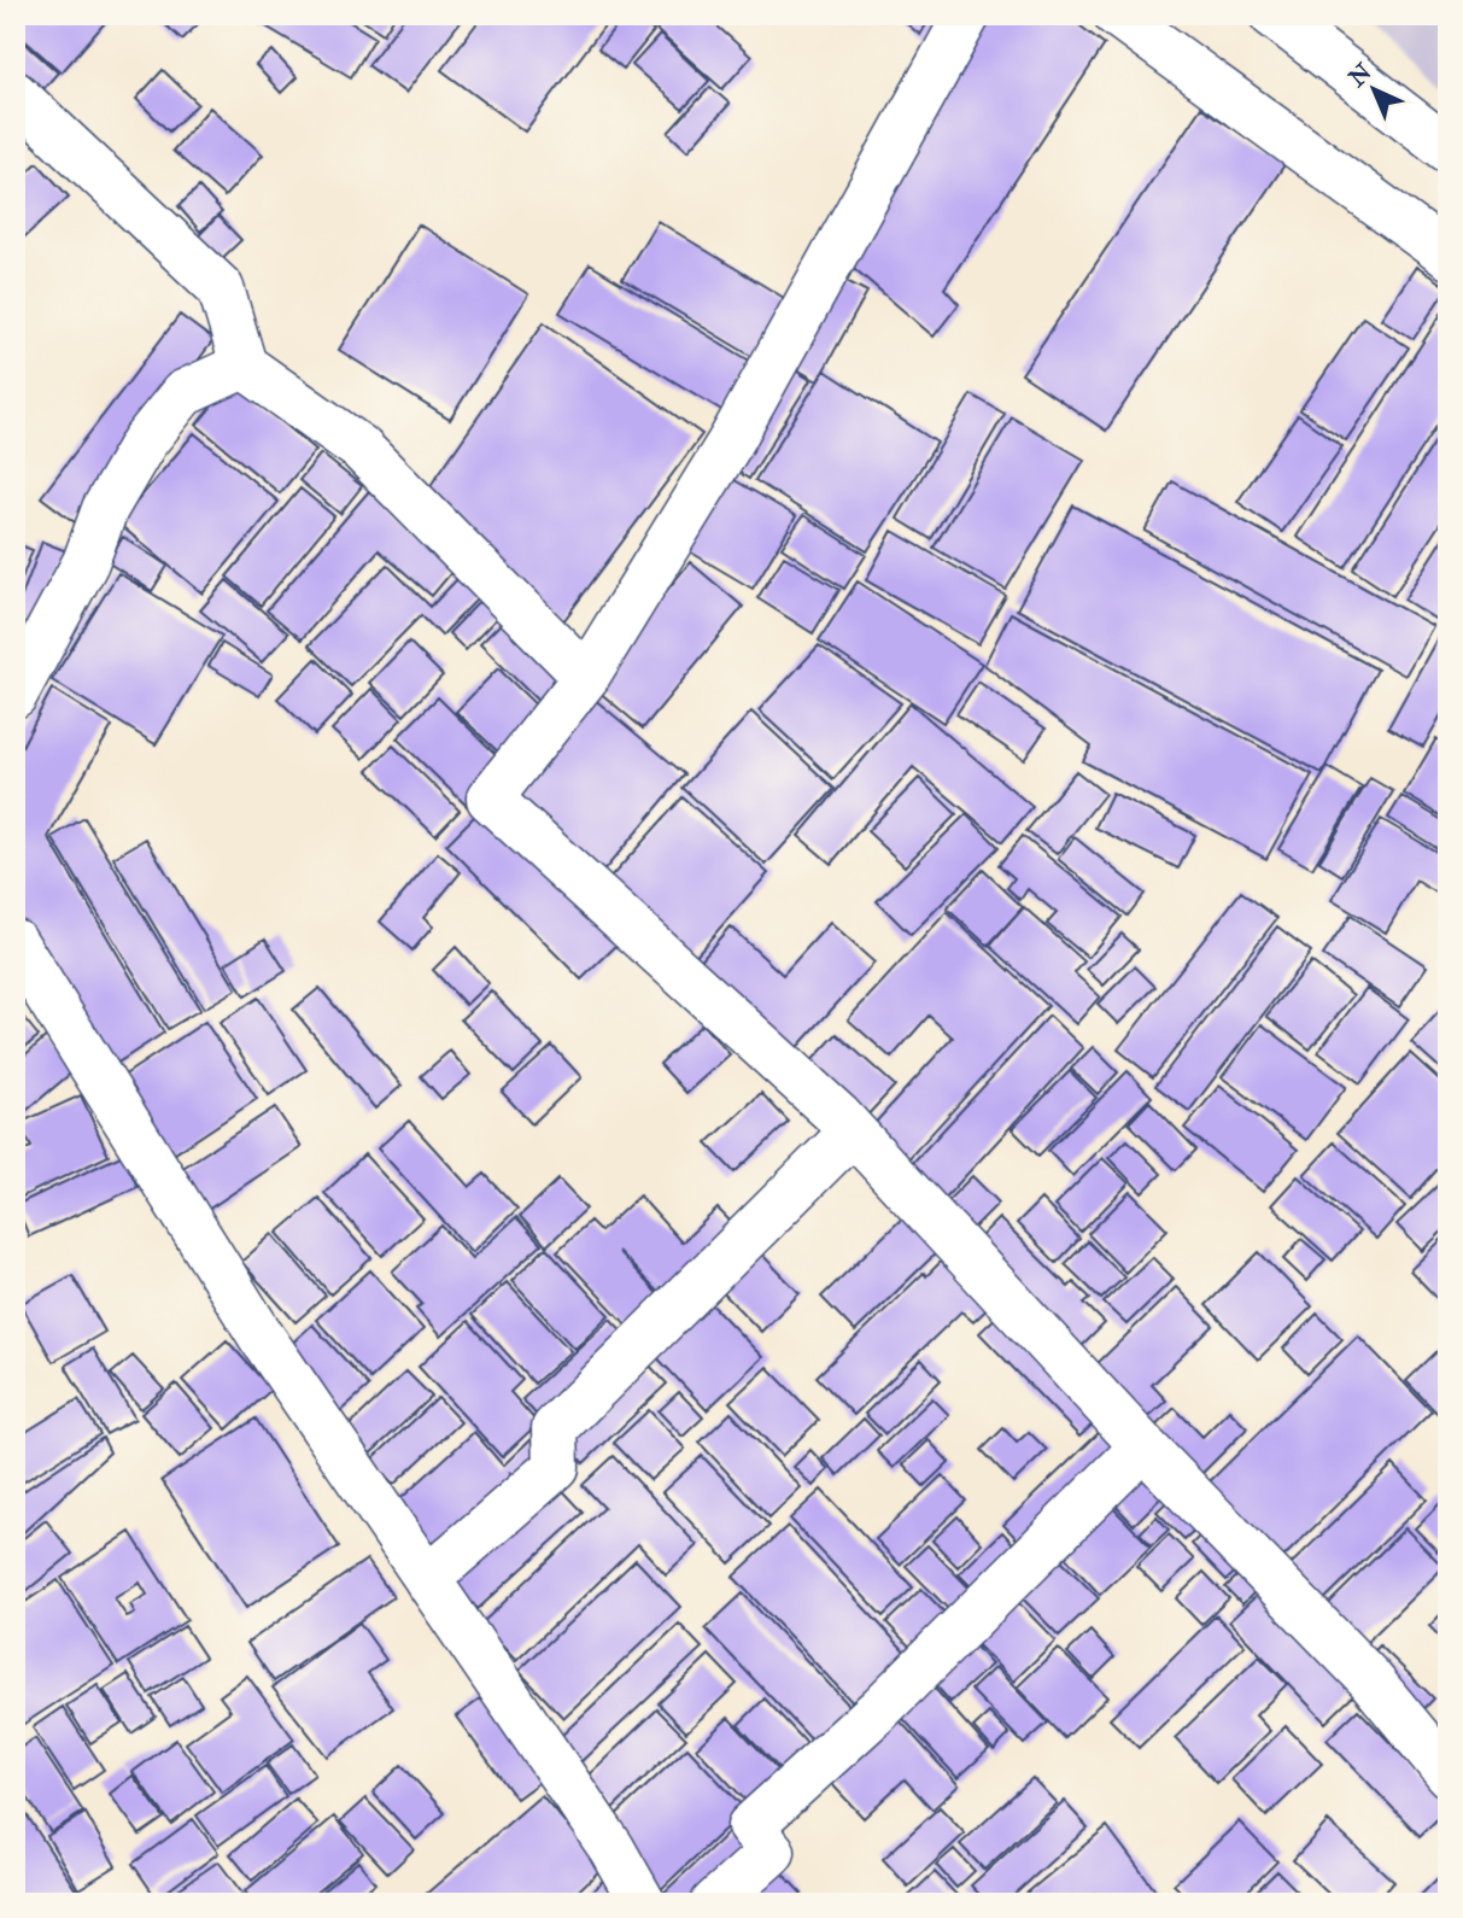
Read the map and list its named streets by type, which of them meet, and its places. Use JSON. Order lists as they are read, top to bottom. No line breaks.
{"north":"top left"}
